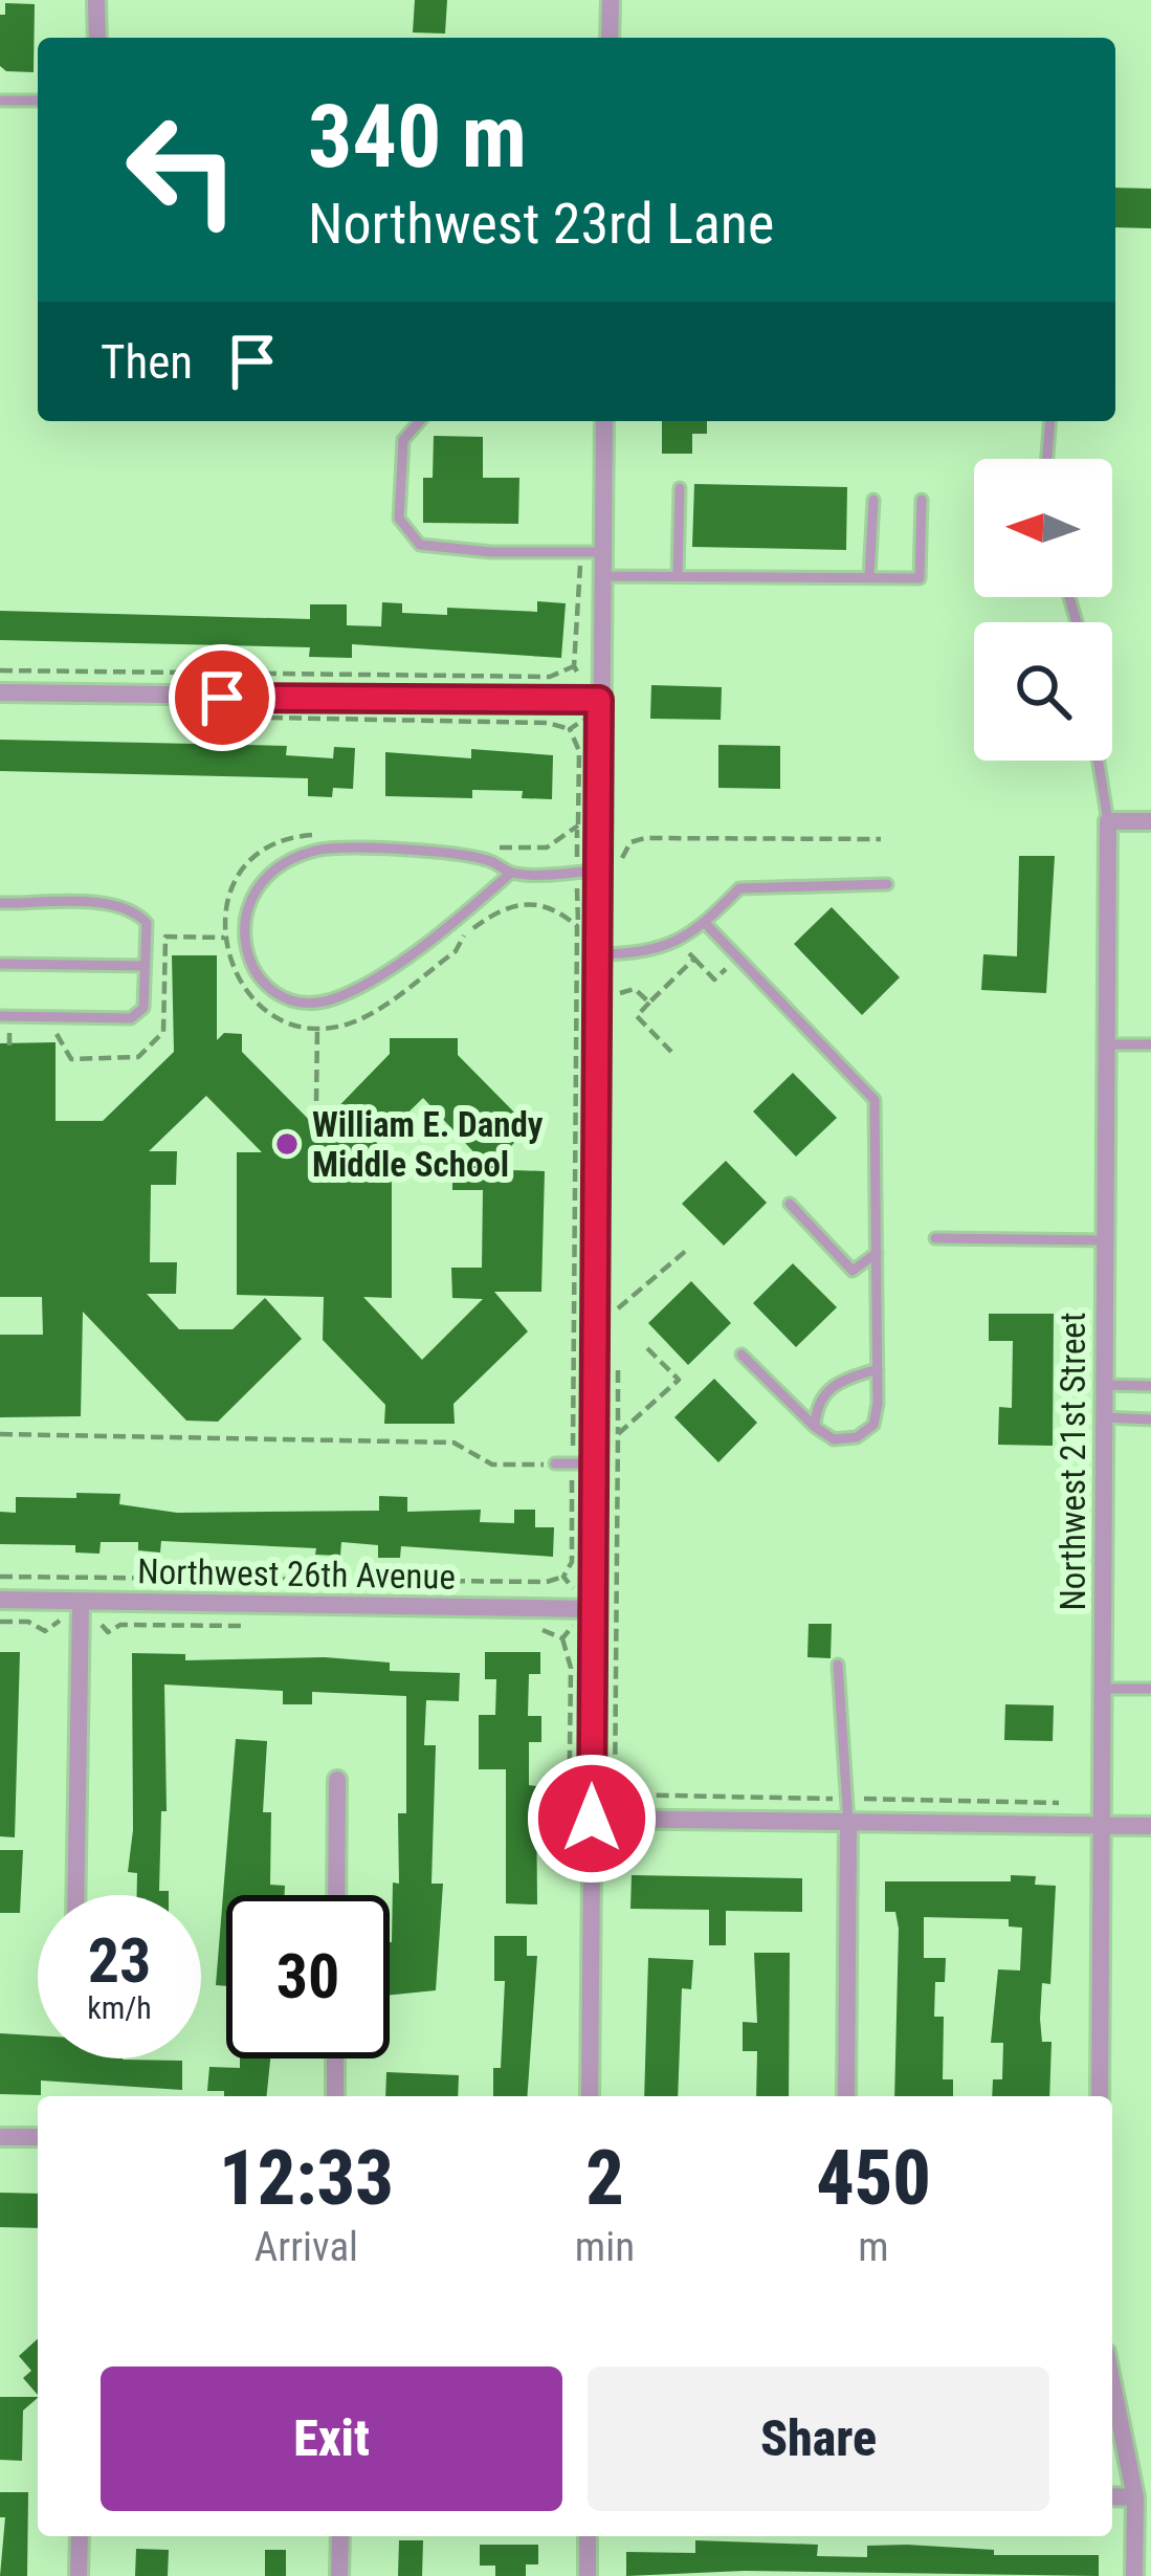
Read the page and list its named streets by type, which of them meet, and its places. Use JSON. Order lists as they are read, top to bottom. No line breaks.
{"streets":{"street":["Northwest 21st Street","Northwest 26th Avenue"]},"places":["William E. Dandy Middle School"],"north":"left","page":{"turn":["340 m","Northwest 23rd Lane"],"then":"Then","speed":"23 km/h","limit":"30","eta":["12:33","Arrival","2","min","450","m"],"buttons":["Exit","Share"]}}
